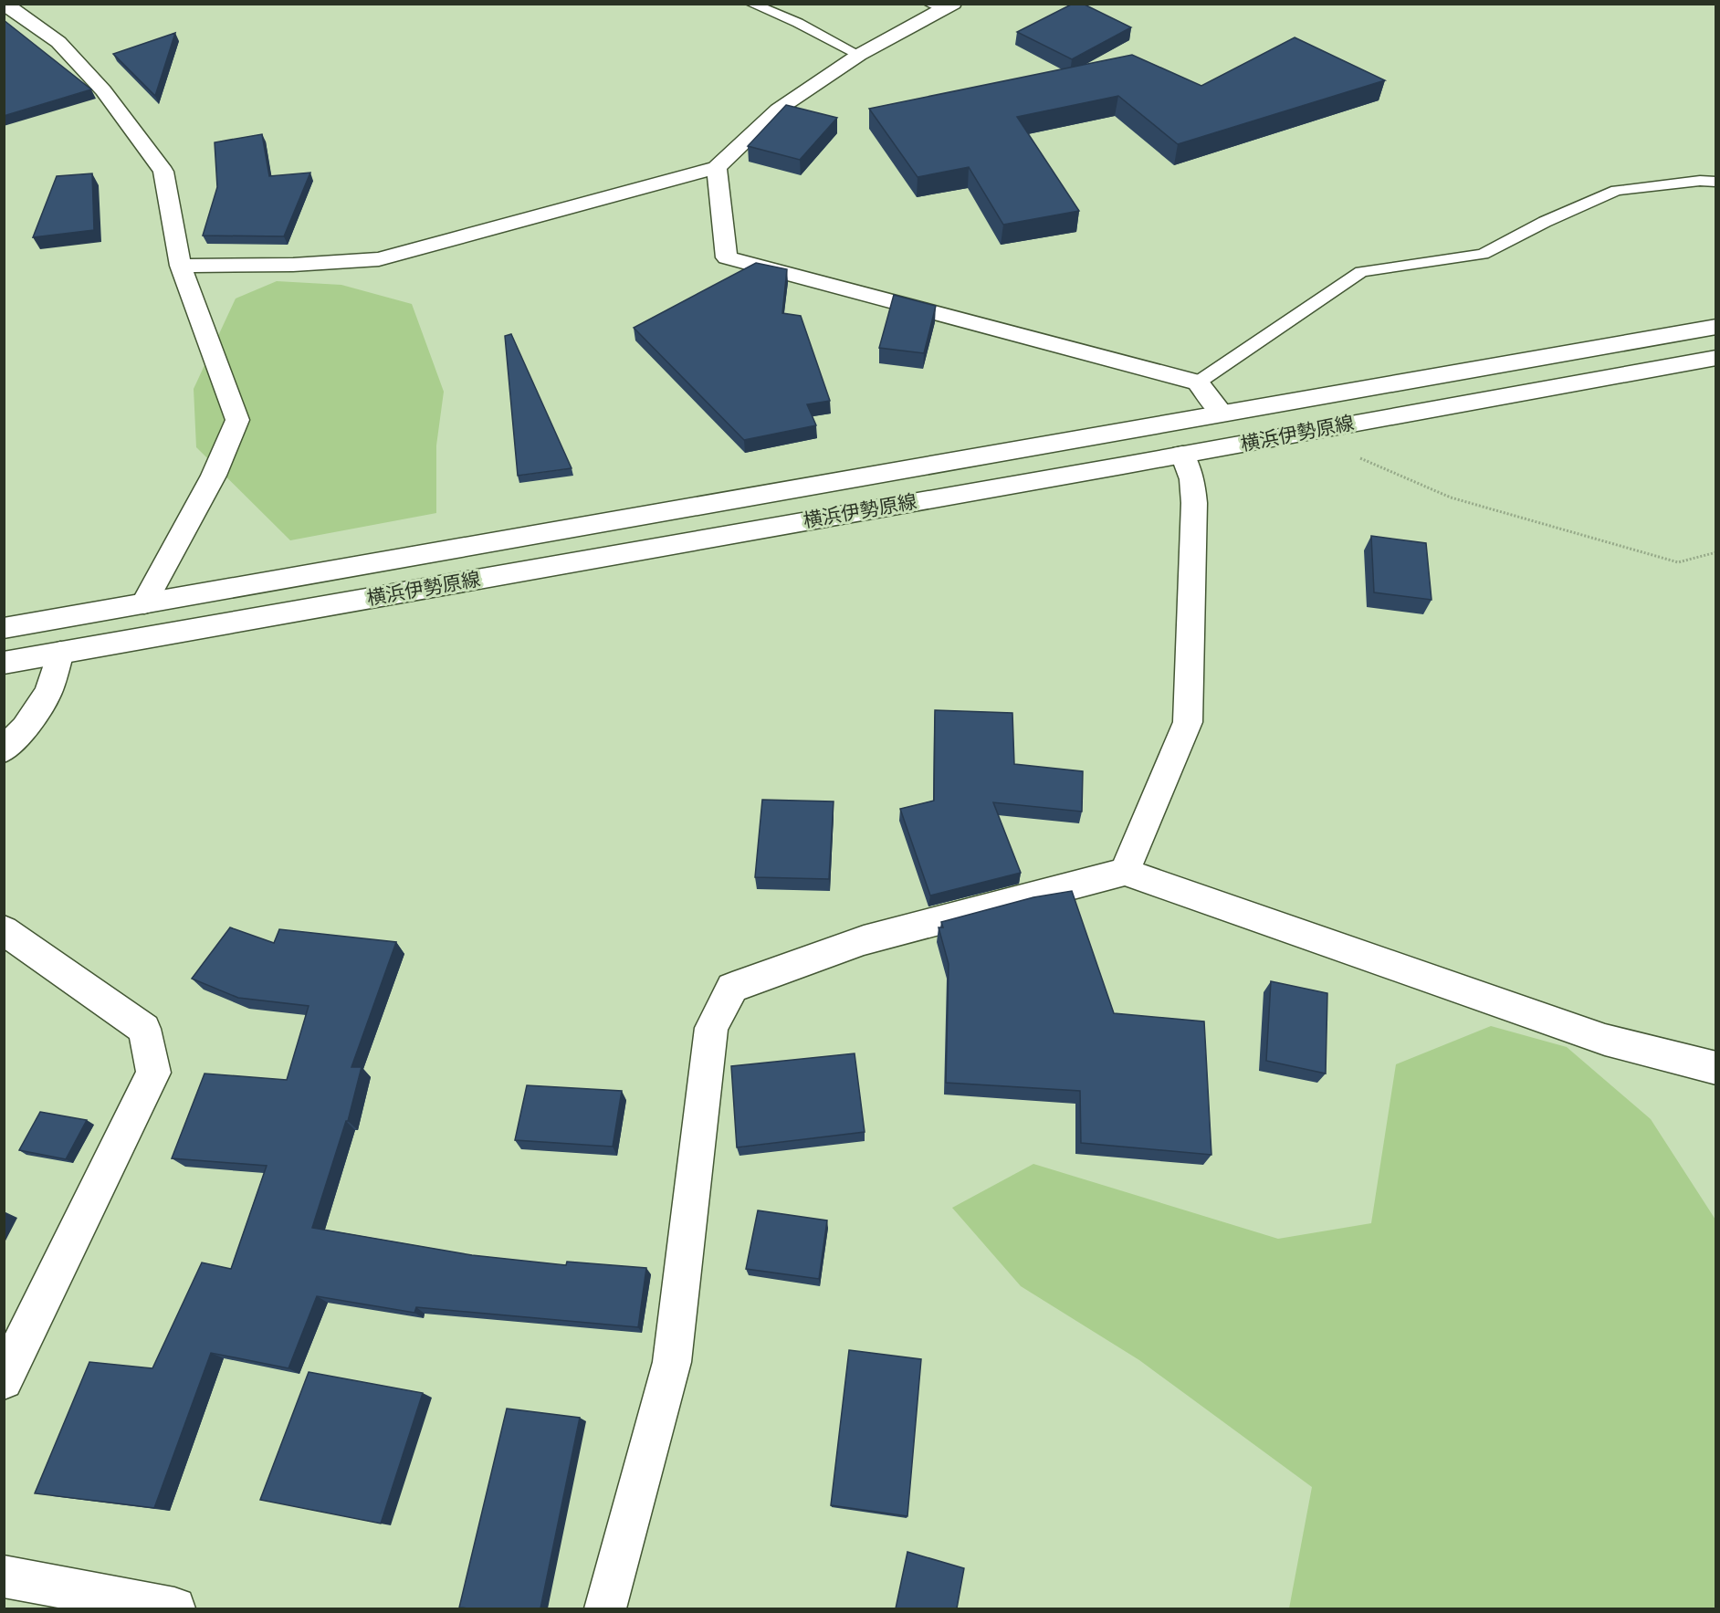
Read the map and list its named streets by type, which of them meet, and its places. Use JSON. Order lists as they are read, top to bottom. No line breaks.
{"streets":{"street":["横浜伊勢原線"]}}
